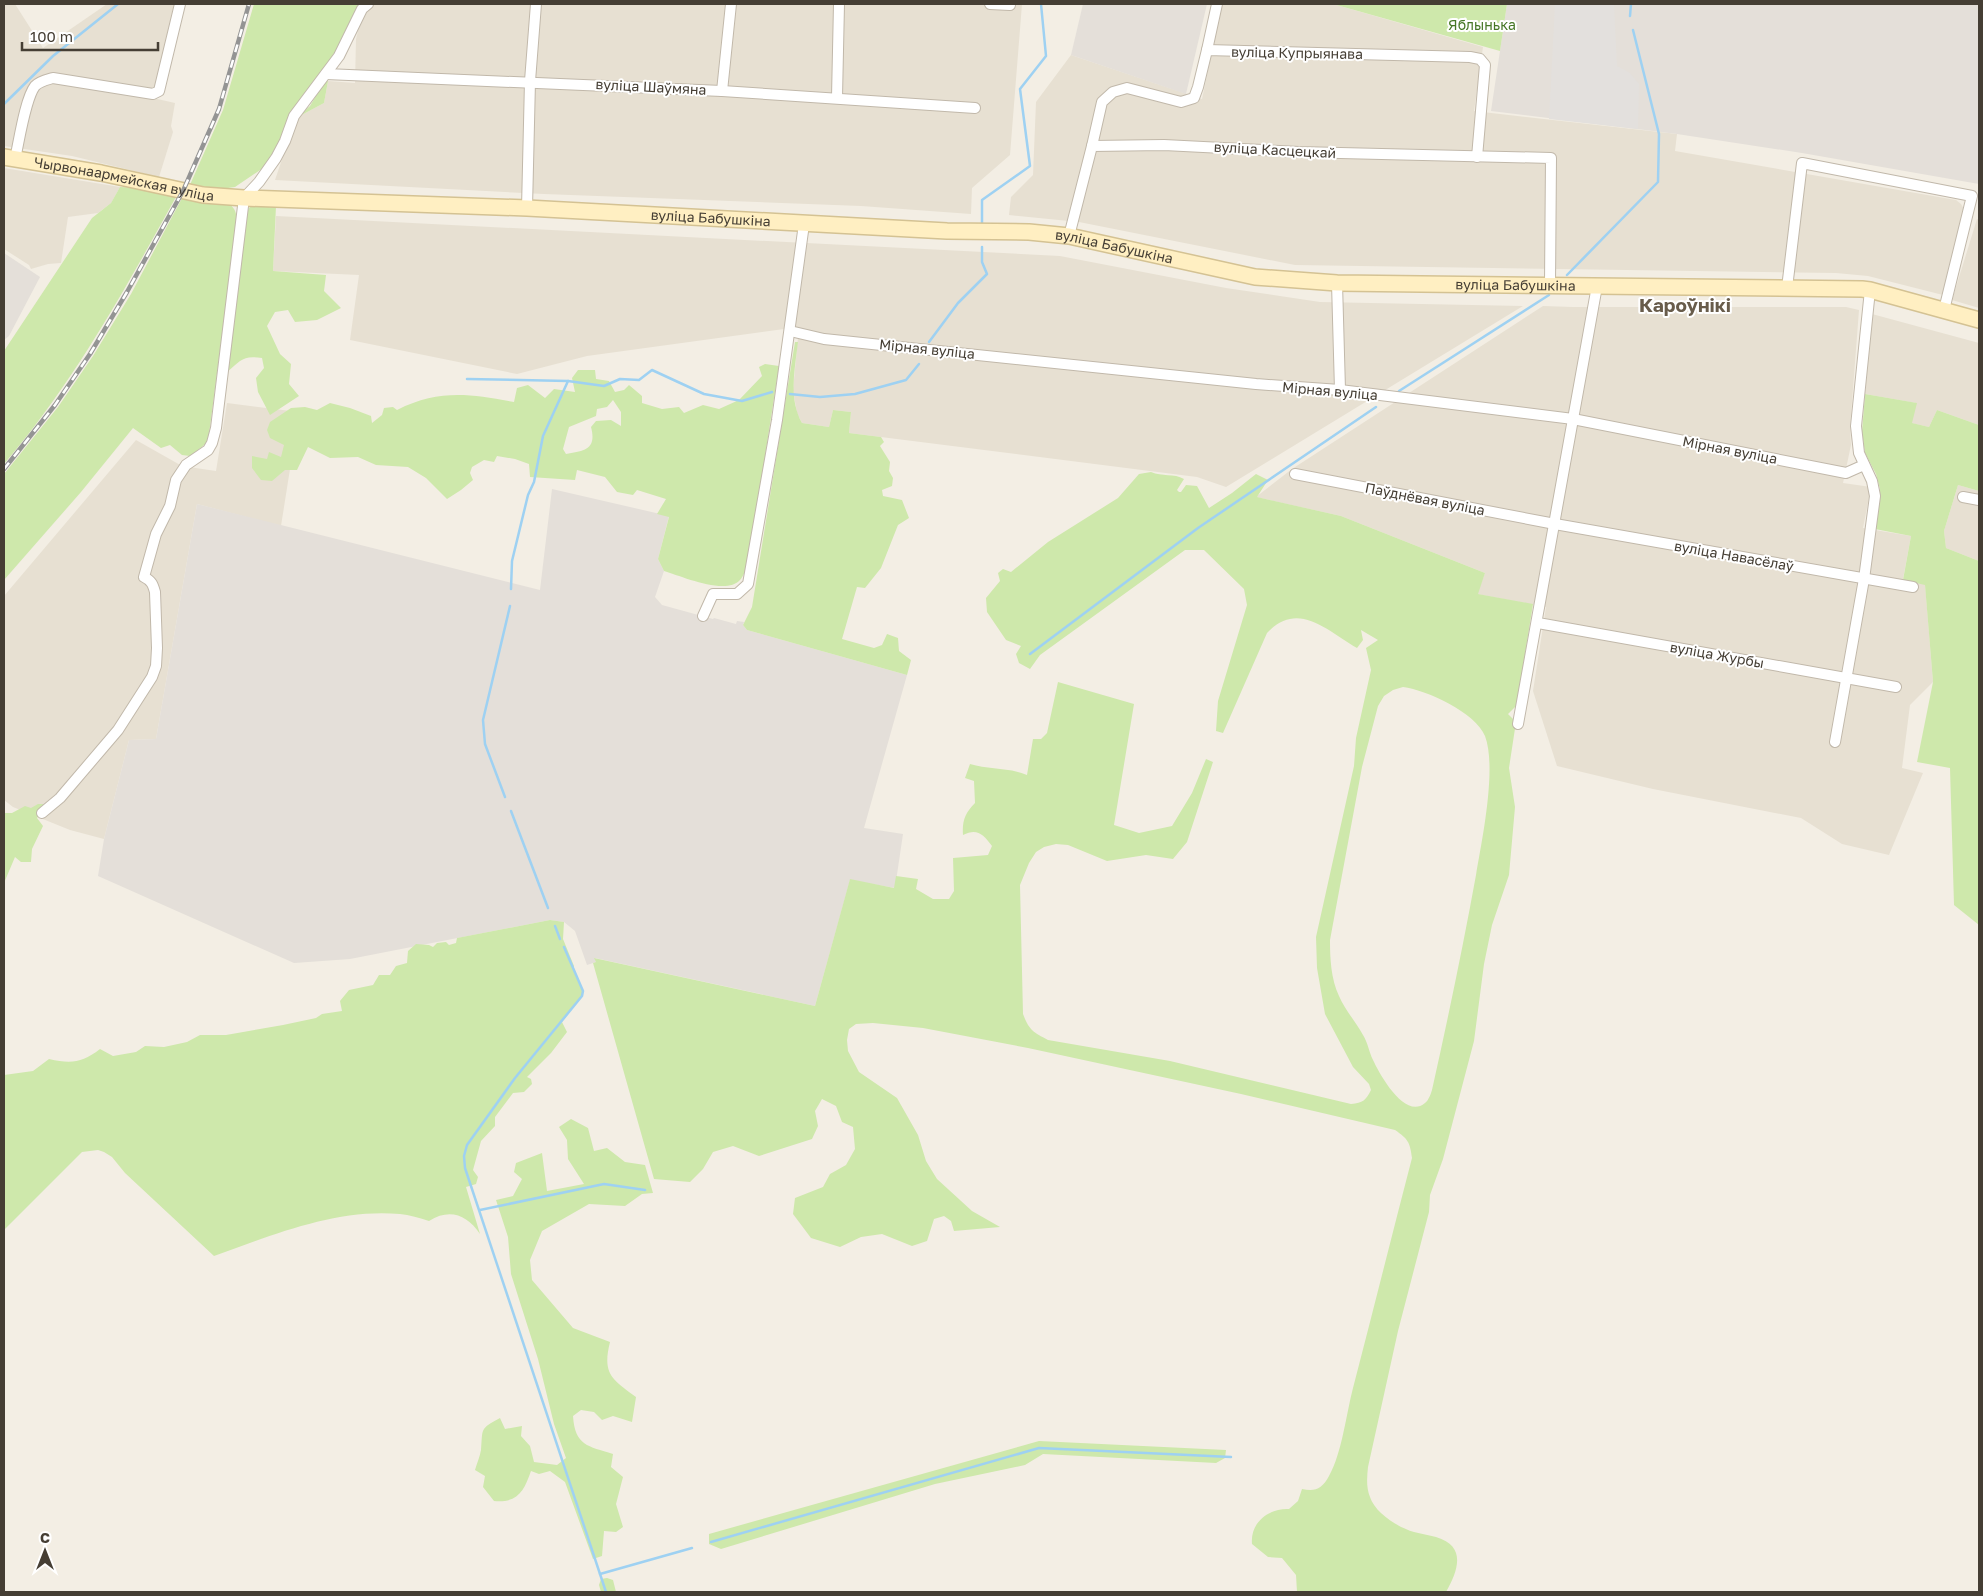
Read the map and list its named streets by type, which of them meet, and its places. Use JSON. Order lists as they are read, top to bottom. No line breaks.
{"streets":{"street":["вуліца Купрыянава","вуліца Шаўмяна","вуліца Касцецкай","Чырвонаармейская вуліца","вуліца Бабушкіна","Мірная вуліца","Паўднёвая вуліца","вуліца Навасёлаў","вуліца Журбы"]},"crossings":[["вуліца Купрыянава","вуліца Касцецкай"],["вуліца Касцецкай","вуліца Бабушкіна"],["Чырвонаармейская вуліца","вуліца Бабушкіна"],["Паўднёвая вуліца","вуліца Навасёлаў"]],"districts":["Кароўнікі"],"parks":["Яблынька"],"scale_bar":"100 m","north":"top"}
